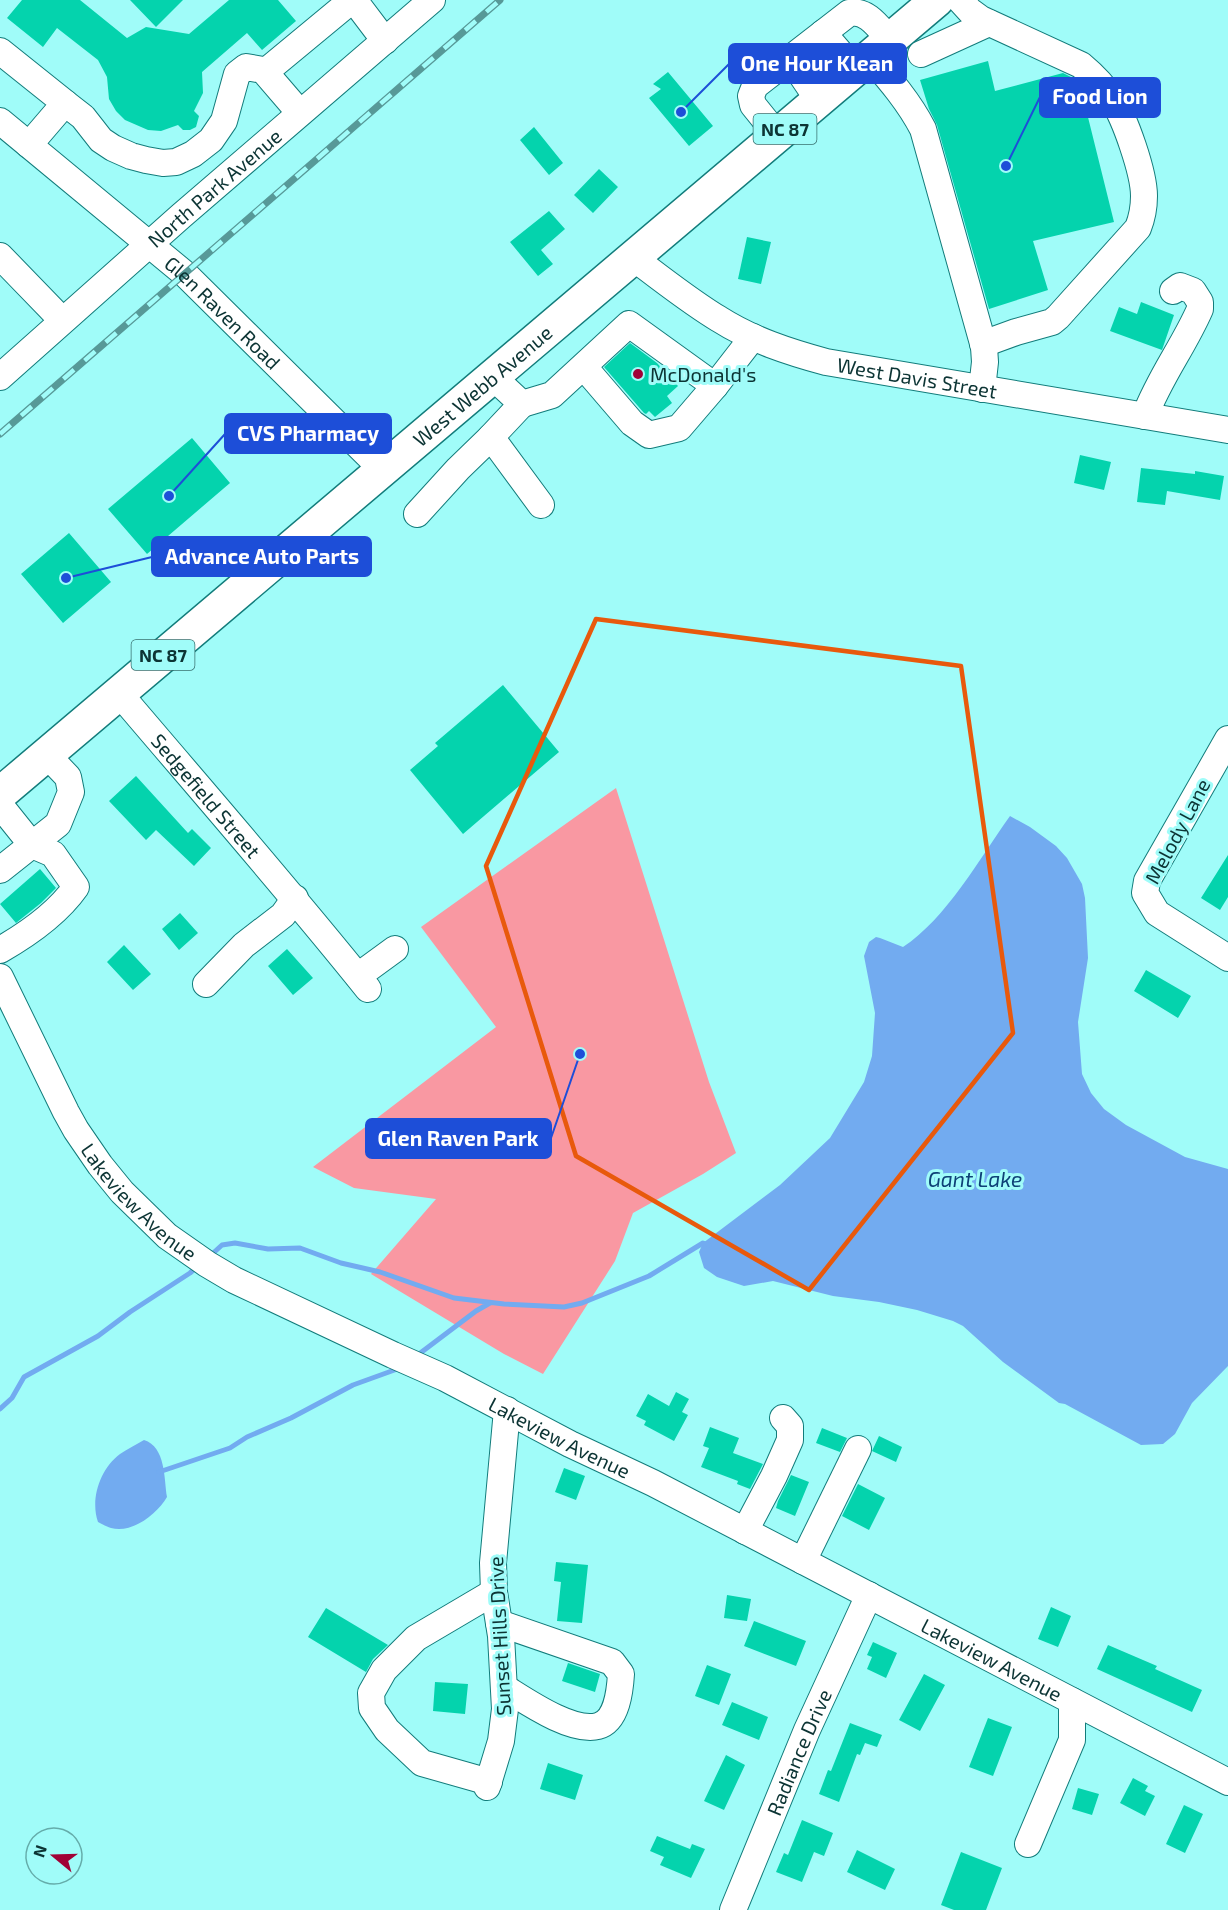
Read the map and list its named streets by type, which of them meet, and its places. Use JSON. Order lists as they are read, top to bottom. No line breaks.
{"streets":{"highway":["NC 87","West Webb Avenue"],"street":["North Park Avenue","Glen Raven Road","West Davis Street","Sedgefield Street","Melody Lane","Lakeview Avenue","Sunset Hills Drive","Radiance Drive"]},"crossings":[["North Park Avenue","Glen Raven Road"],["Glen Raven Road","West Webb Avenue"],["West Davis Street","West Webb Avenue"],["West Webb Avenue","Sedgefield Street"],["Lakeview Avenue","Sunset Hills Drive"],["Lakeview Avenue","Radiance Drive"]],"water":["Gant Lake"],"places":["One Hour Klean","Food Lion","McDonald's","CVS Pharmacy","Advance Auto Parts","Glen Raven Park"],"north":"left"}
